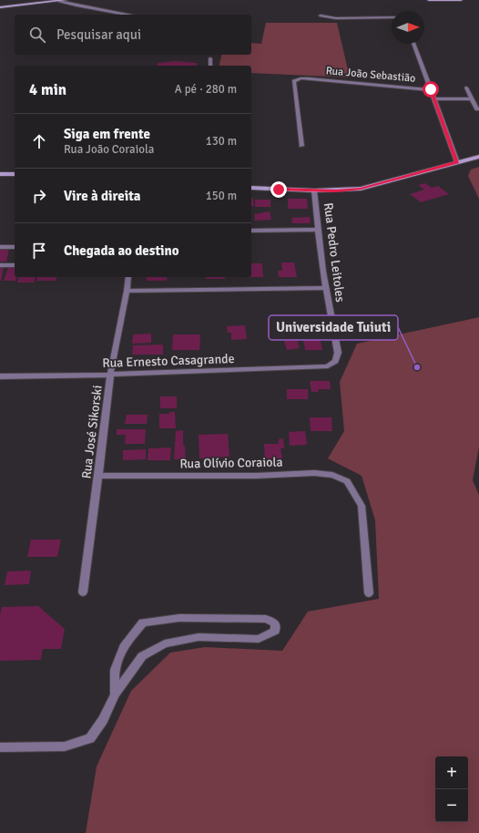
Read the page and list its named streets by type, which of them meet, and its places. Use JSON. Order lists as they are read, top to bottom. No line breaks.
{"streets":{"street":["Rua João Sebastião","Rua Pedro Leitoles","Rua Ernesto Casagrande","Rua José Sikorski","Rua Olívio Coraiola"]},"crossings":[["Rua Pedro Leitoles","Rua Ernesto Casagrande"],["Rua Ernesto Casagrande","Rua José Sikorski"],["Rua José Sikorski","Rua Olívio Coraiola"]],"places":["Universidade Tuiuti"],"north":"right","page":{"search":"Pesquisar aqui","heading":["4 min","A pé · 280 m"],"list":[["Siga em frente","Rua João Coraiola","130 m"],["Vire à direita","150 m"],"Chegada ao destino"],"map_buttons":["+","−"]}}
